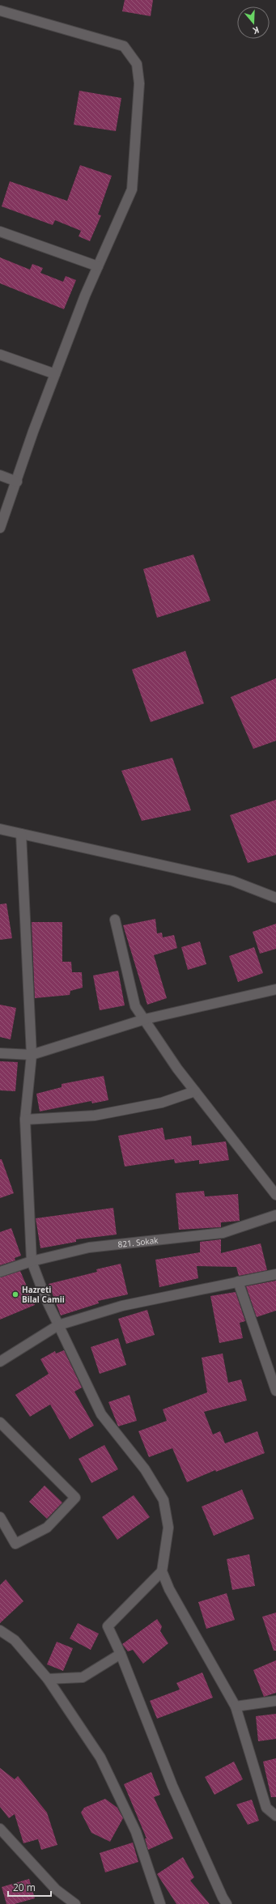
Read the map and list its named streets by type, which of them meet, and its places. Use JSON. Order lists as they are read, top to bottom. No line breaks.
{"streets":{"street":["821. Sokak"]},"places":["Hazreti Bilal Camii"],"scale_bar":"20 m","north":"bottom"}
